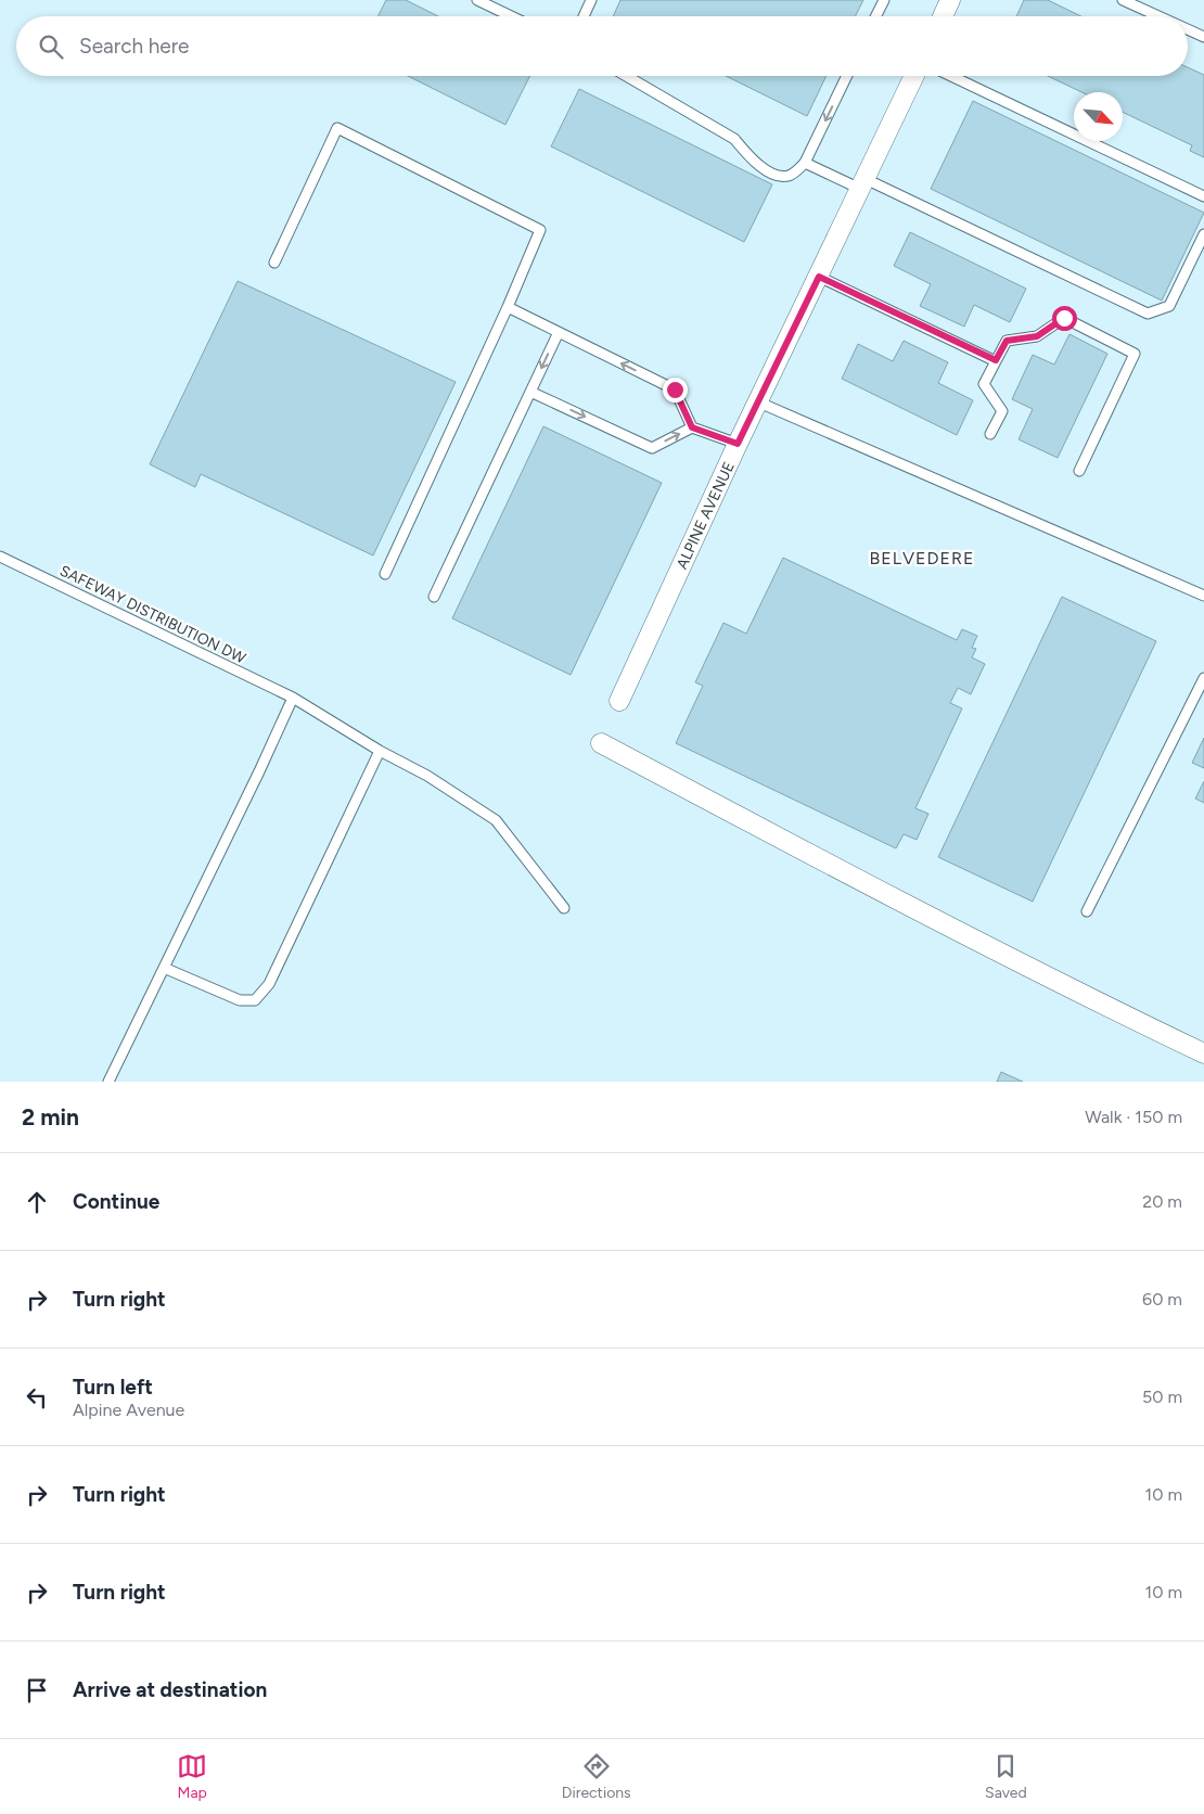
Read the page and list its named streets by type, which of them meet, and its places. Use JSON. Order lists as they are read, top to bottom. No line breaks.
{"streets":{"street":["ALPINE AVENUE"],"lane":["SAFEWAY DISTRIBUTION DW"]},"districts":["BELVEDERE"],"north":"bottom right","page":{"search":"Search here","heading":["2 min","Walk · 150 m"],"list":[["Continue","20 m"],["Turn right","60 m"],["Turn left","Alpine Avenue","50 m"],["Turn right","10 m"],["Turn right","10 m"],"Arrive at destination"],"nav":["Map","Directions","Saved"]}}
